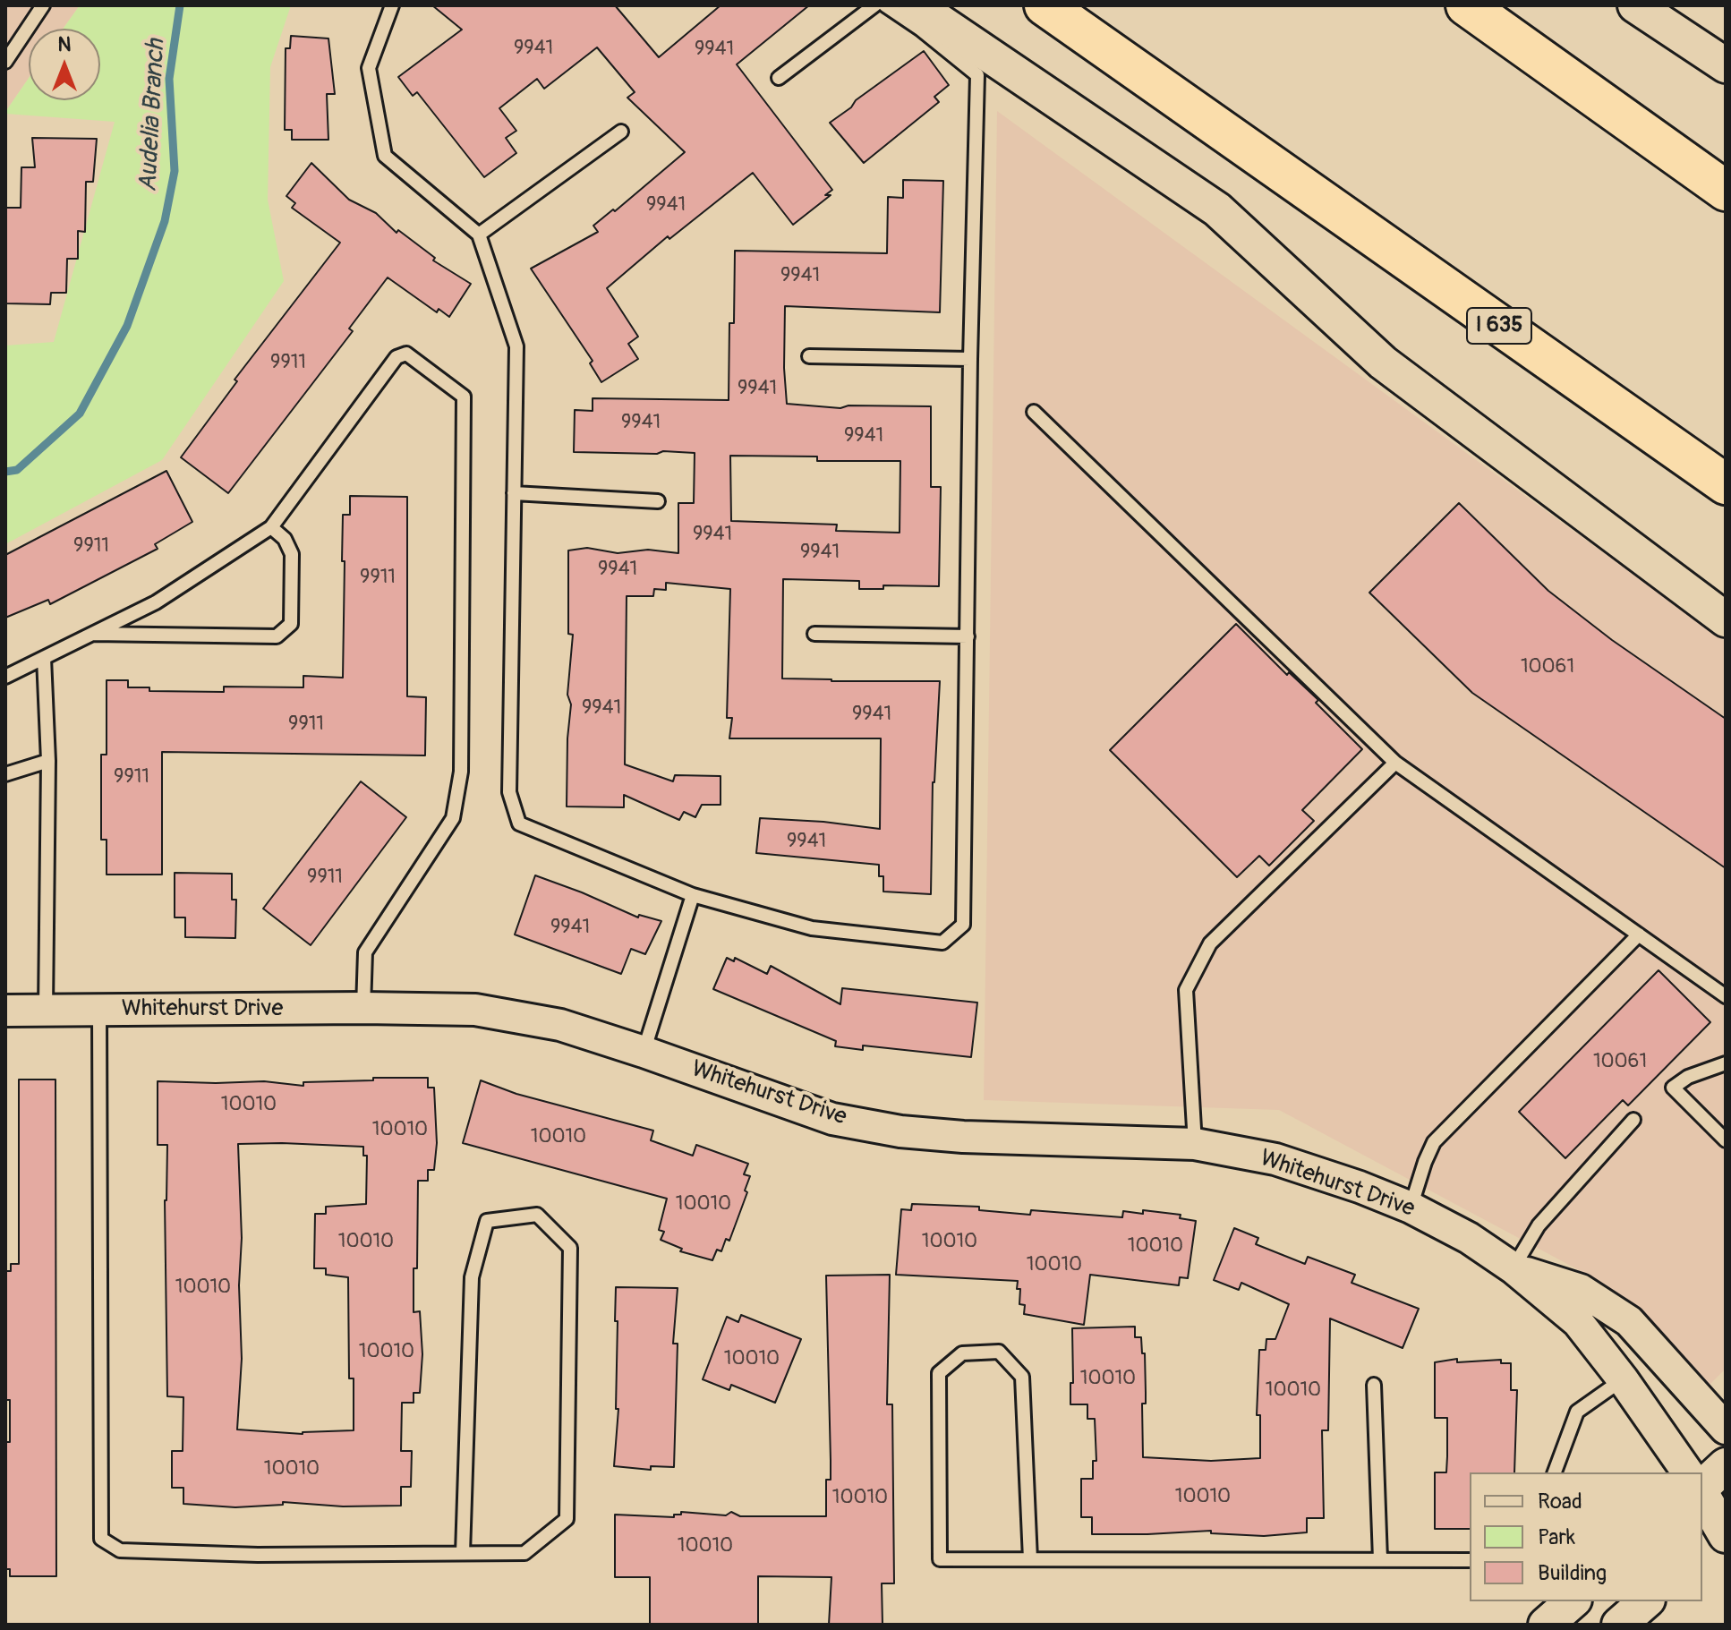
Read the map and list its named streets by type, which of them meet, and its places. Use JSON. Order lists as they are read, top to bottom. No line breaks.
{"streets":{"highway":["I 635"],"street":["Whitehurst Drive"]},"water":["Audelia Branch"],"house_numbers":["9941","9941","9941","9941","9911","9941","9941","9941","9941","9911","9941","9941","9911","10061","9941","9941","9911","9911","9941","9911","9941","10061","10010","10010","10010","10010","10010","10010","10010","10010","10010","10010","10010","10010","10010","10010","10010","10010","10010"],"legend":["Road","Park","Building"],"north":"top"}
